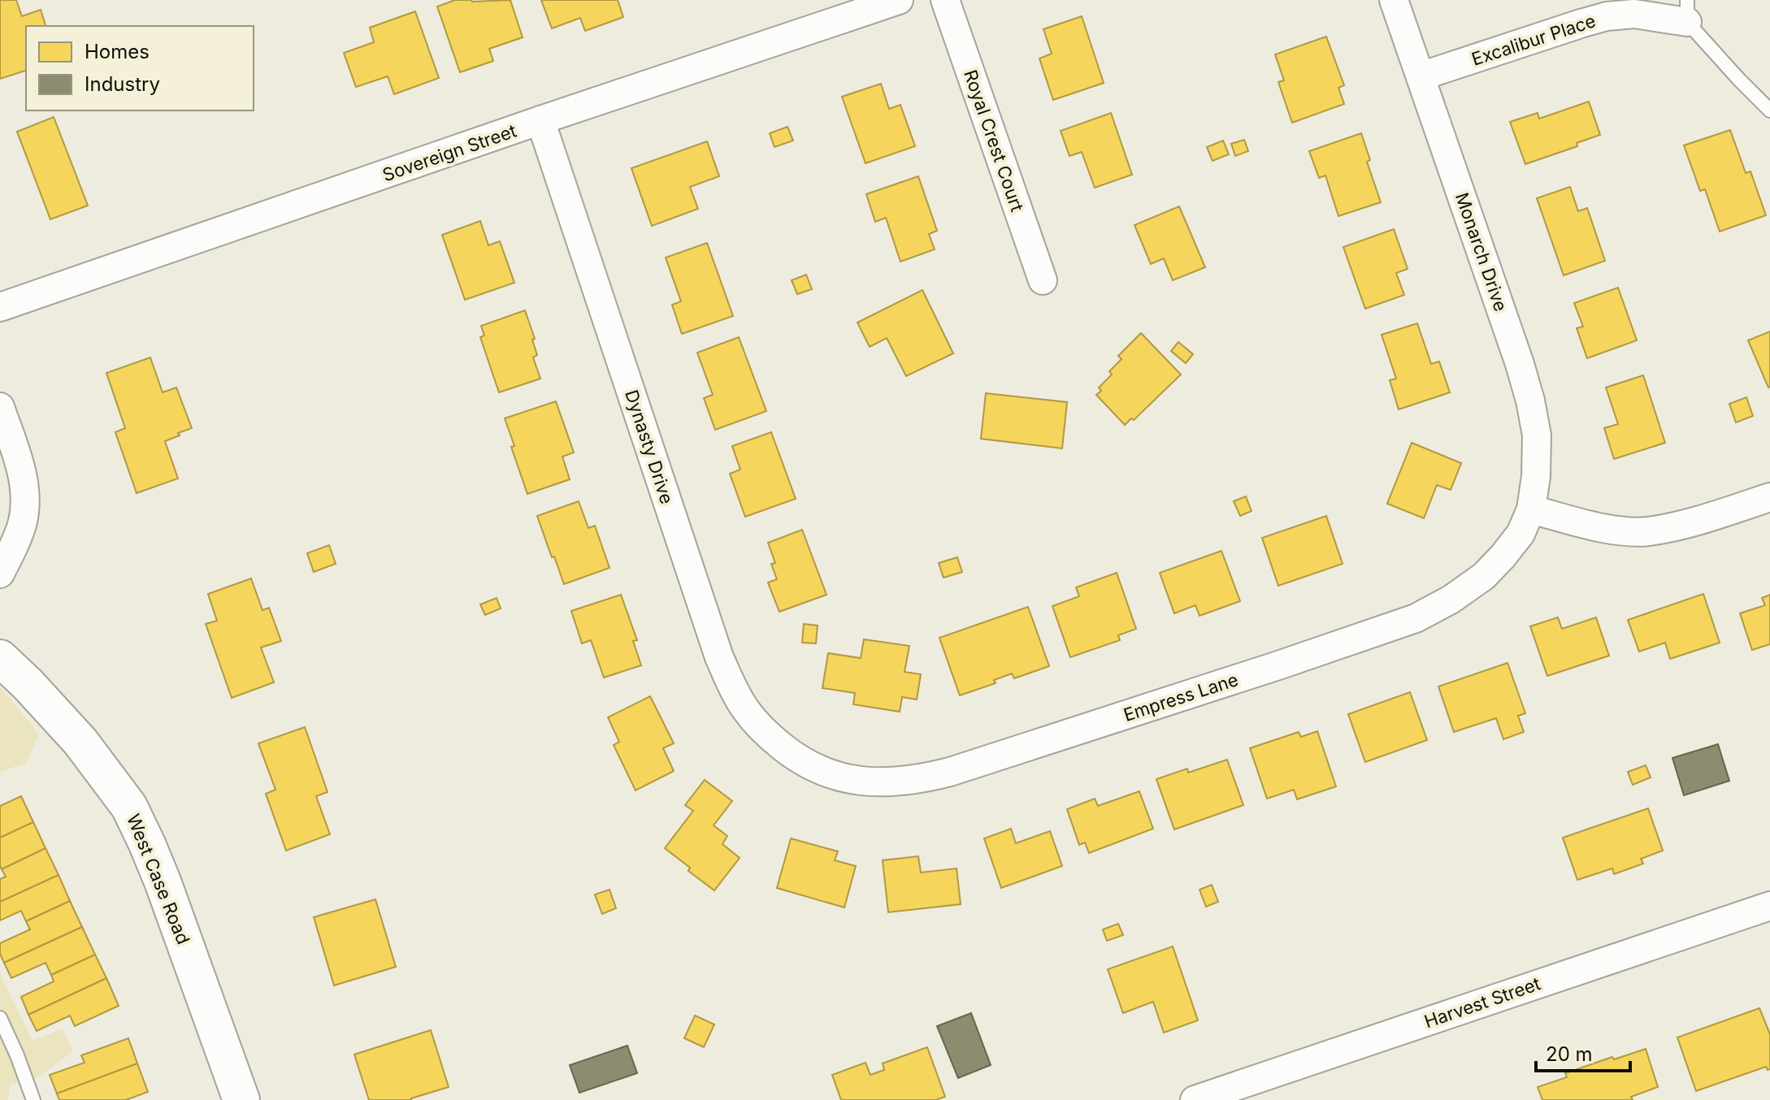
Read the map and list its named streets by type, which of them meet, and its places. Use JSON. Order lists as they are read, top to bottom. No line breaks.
{"streets":{"main road":["West Case Road"],"street":["Excalibur Place","Royal Crest Court","Sovereign Street","Monarch Drive","Dynasty Drive","Empress Lane","Harvest Street"]},"crossings":[["Excalibur Place","Monarch Drive"],["Sovereign Street","Dynasty Drive"],["Monarch Drive","Empress Lane"],["Dynasty Drive","Empress Lane"]],"legend":["Homes","Industry"],"scale_bar":"20 m"}
